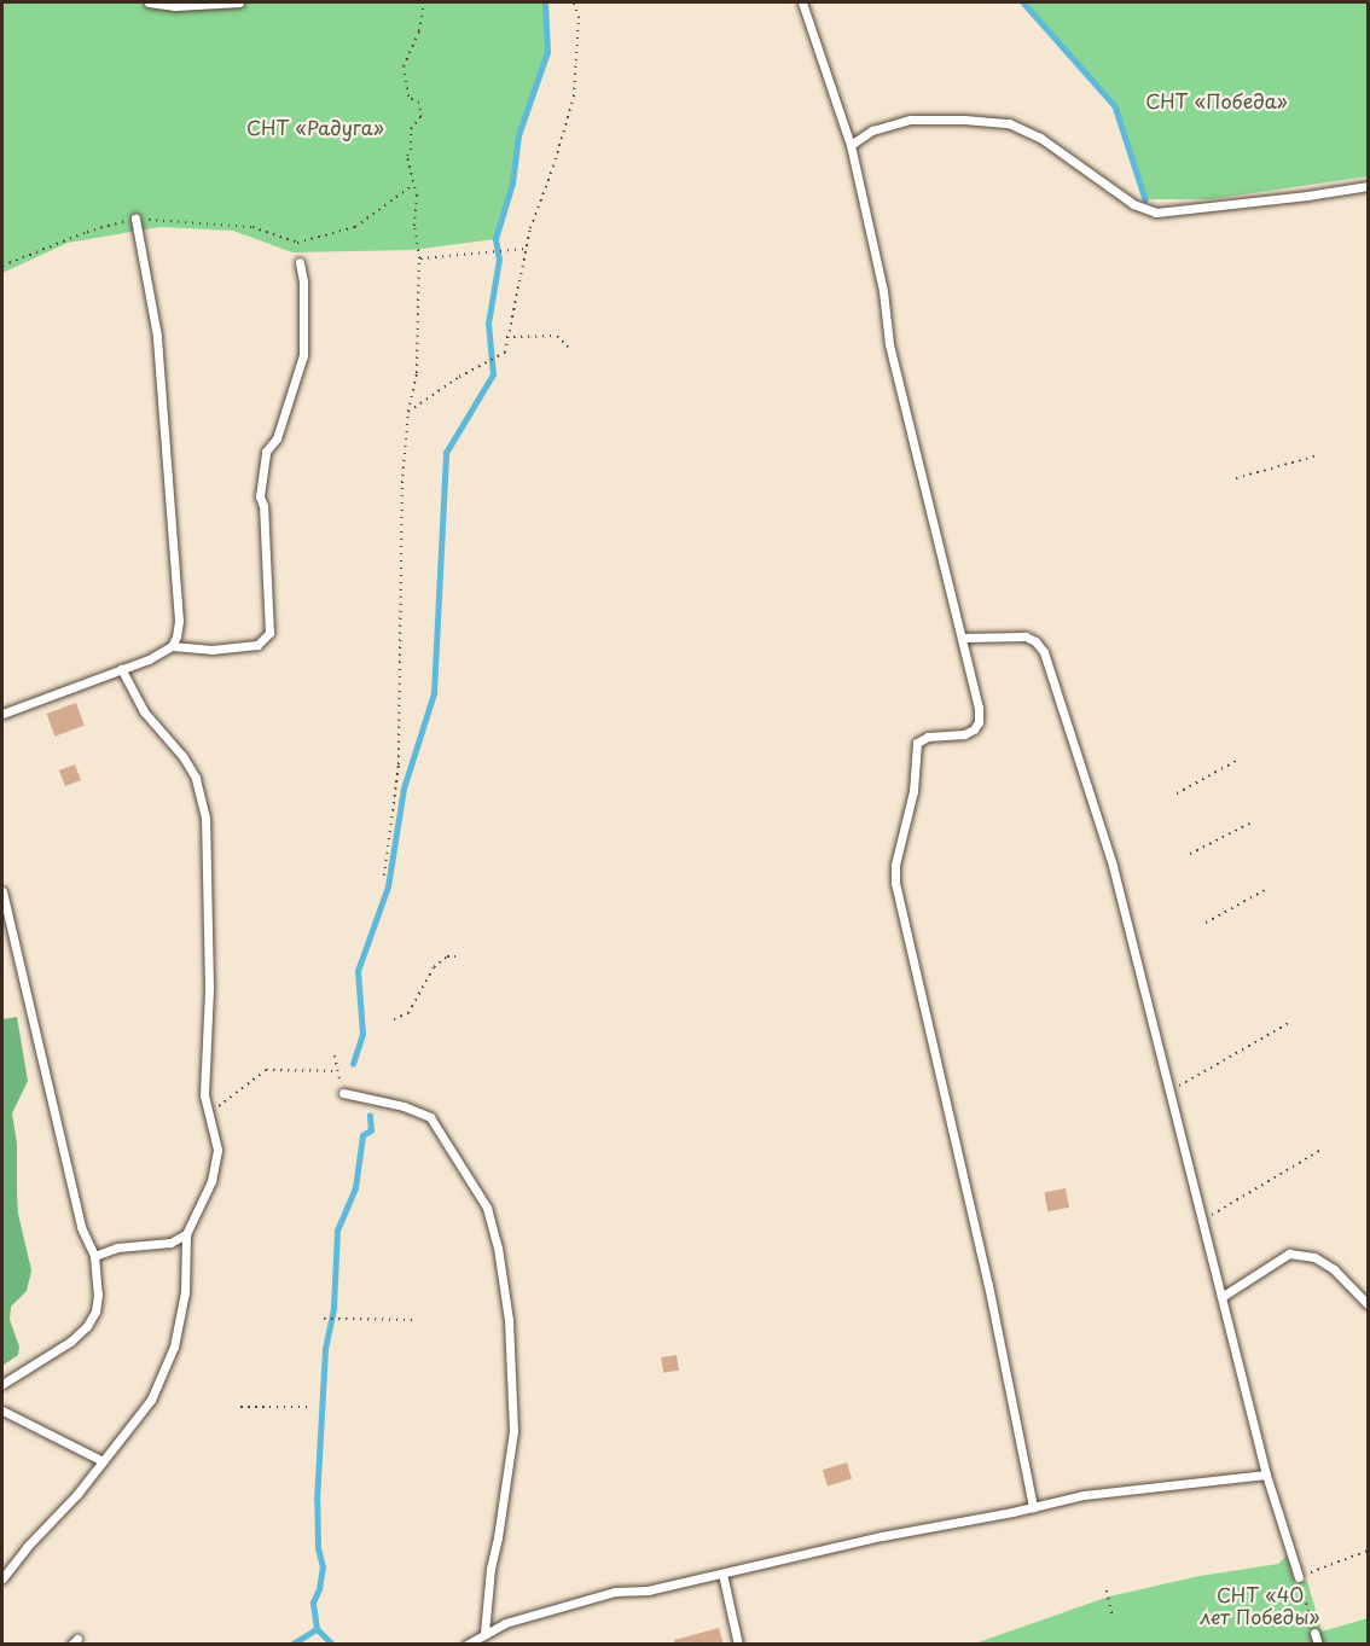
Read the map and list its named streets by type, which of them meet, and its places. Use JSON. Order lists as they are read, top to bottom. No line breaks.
{"parks":["СНТ «Победа»","СНТ «Радуга»","СНТ «40 лет Победы»"]}
